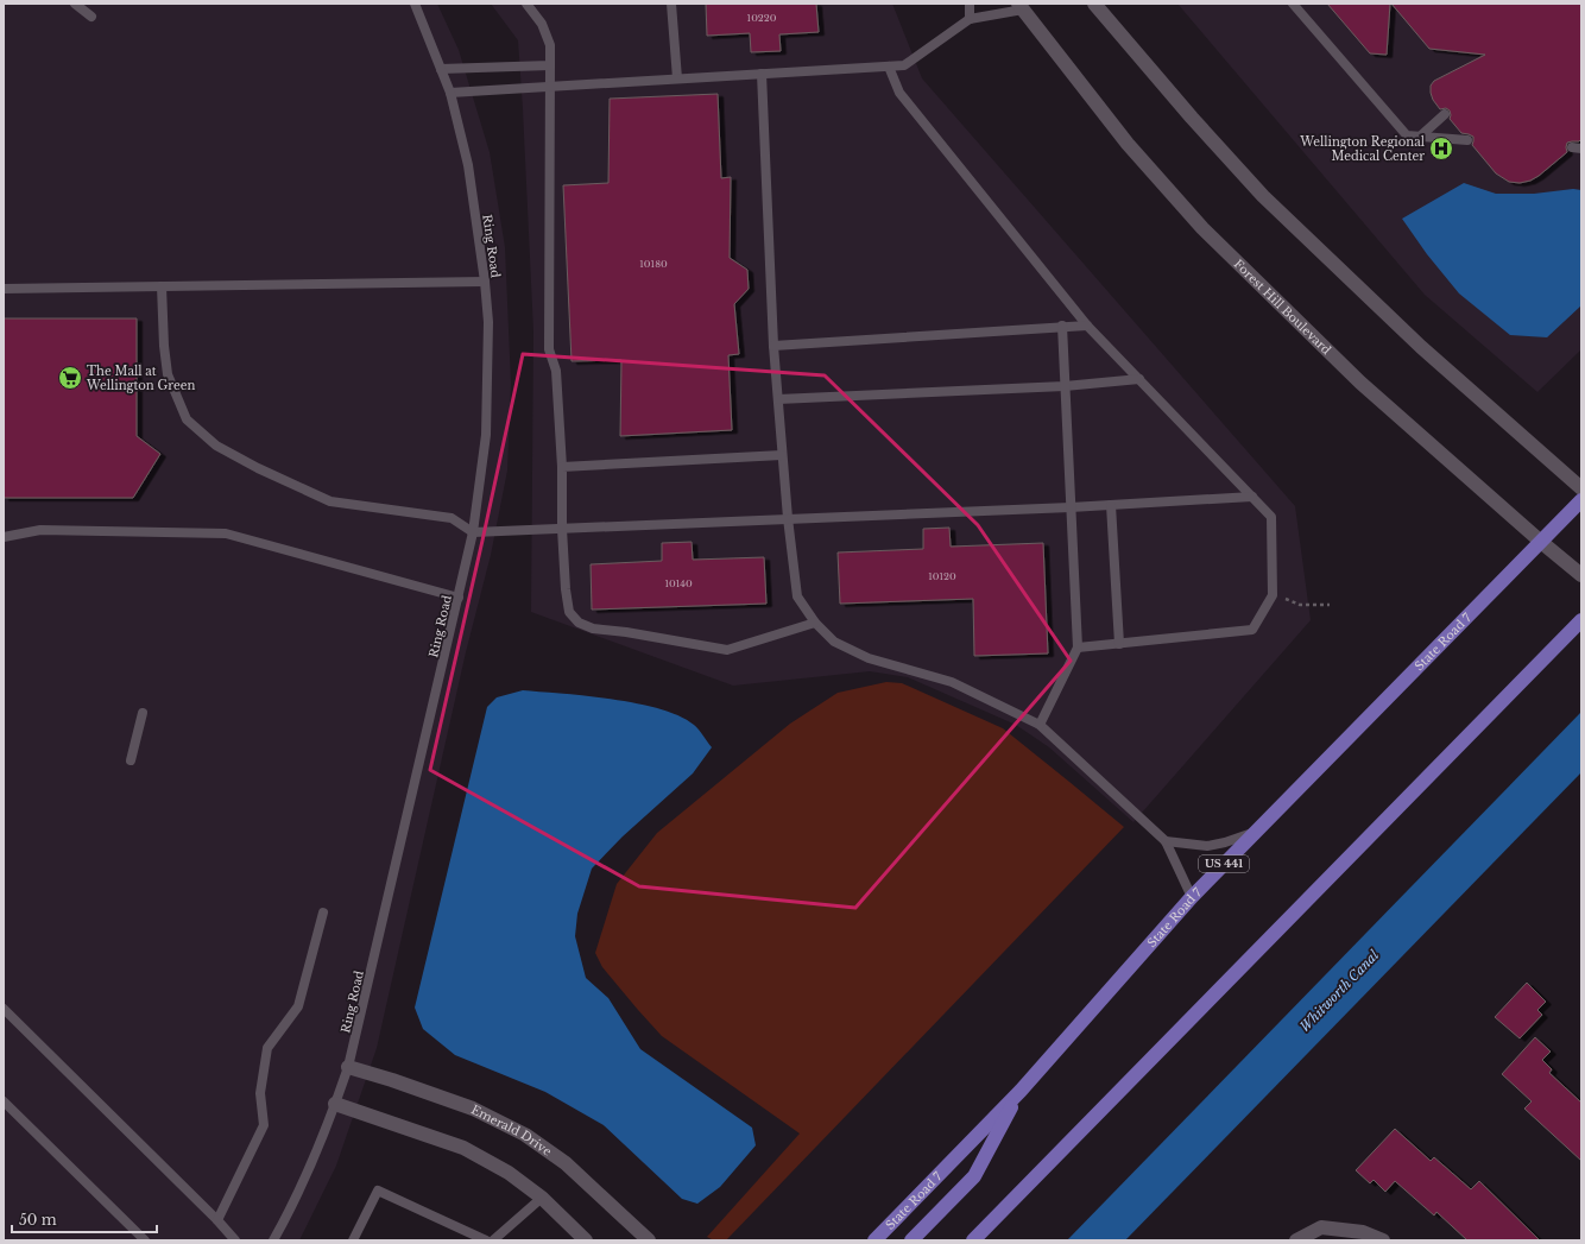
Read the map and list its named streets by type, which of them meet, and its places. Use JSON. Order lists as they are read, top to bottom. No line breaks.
{"streets":{"main road":["Forest Hill Boulevard","State Road 7","US 441","Emerald Drive"],"lane":["Ring Road"]},"crossings":[["Ring Road","Emerald Drive"],["Forest Hill Boulevard","State Road 7"]],"water":["Whitworth Canal"],"places":{"hospital":["Wellington Regional Medical Center"],"supermarket":["The Mall at Wellington Green"]},"house_numbers":["10220","10180","10120","10140"],"scale_bar":"50 m"}
